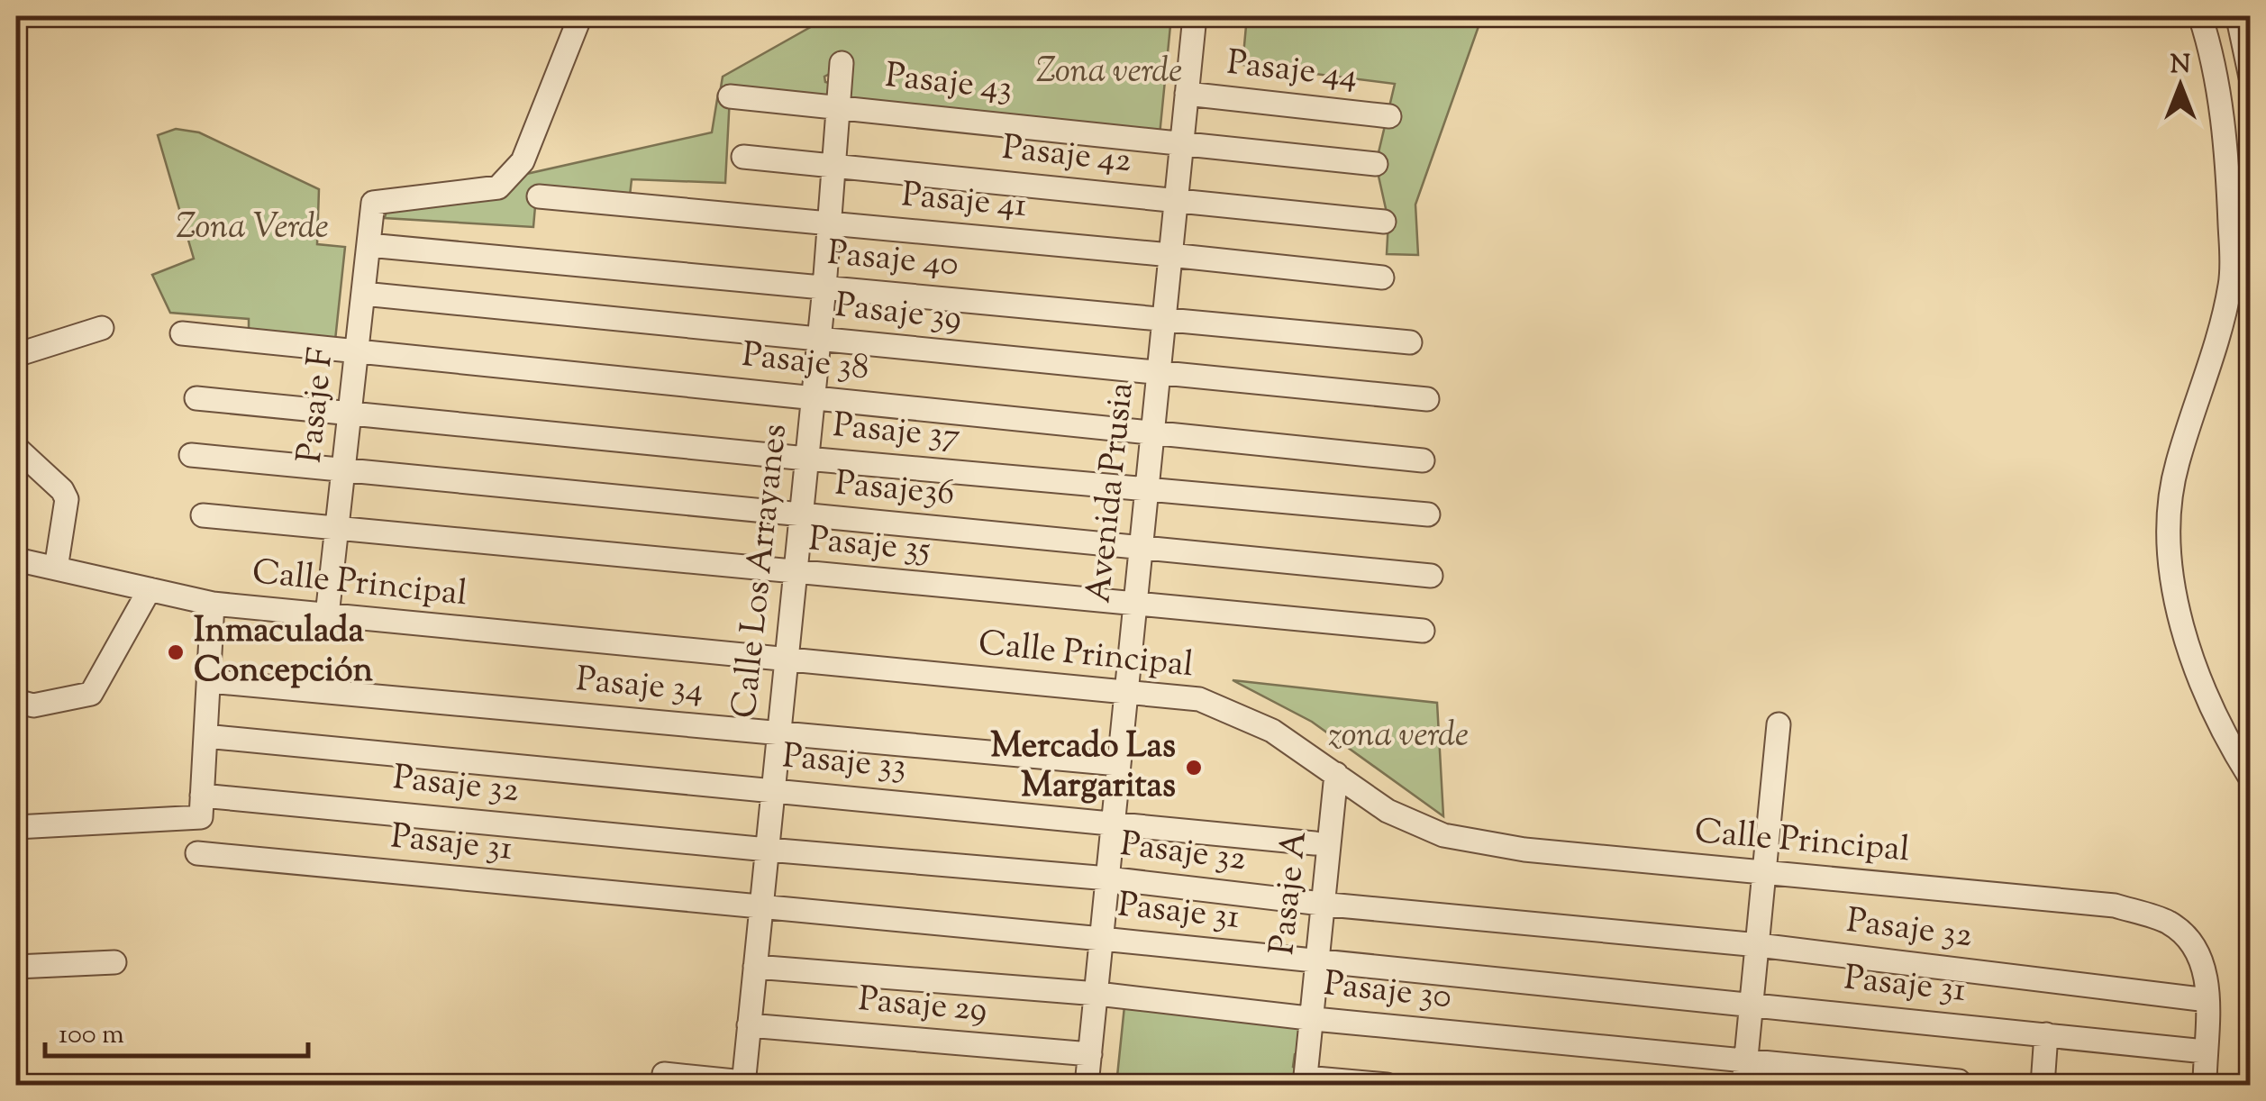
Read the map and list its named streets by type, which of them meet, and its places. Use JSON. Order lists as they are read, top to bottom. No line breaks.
{"streets":{"street":["Pasaje 44","Pasaje 43","Pasaje 42","Pasaje 41","Pasaje 40","Pasaje 39","Pasaje 38","Pasaje F","Pasaje 37","Pasaje36","Avenida Prusia","Pasaje 35","Calle Los Arrayanes","Calle Principal","Pasaje 34","Pasaje 33","Pasaje 32","Pasaje 31","Pasaje A","Pasaje 30","Pasaje 29"]},"crossings":[["Pasaje 44","Avenida Prusia"],["Pasaje 43","Avenida Prusia"],["Pasaje 43","Calle Los Arrayanes"],["Pasaje 42","Avenida Prusia"],["Pasaje 42","Calle Los Arrayanes"],["Pasaje 41","Avenida Prusia"],["Pasaje 41","Calle Los Arrayanes"],["Pasaje 40","Pasaje F"],["Pasaje 40","Avenida Prusia"],["Pasaje 40","Calle Los Arrayanes"],["Pasaje 39","Pasaje F"],["Pasaje 39","Avenida Prusia"],["Pasaje 39","Calle Los Arrayanes"],["Pasaje 38","Pasaje F"],["Pasaje 38","Avenida Prusia"],["Pasaje 38","Calle Los Arrayanes"],["Pasaje F","Pasaje 37"],["Pasaje F","Pasaje36"],["Pasaje F","Pasaje 35"],["Pasaje F","Calle Principal"],["Pasaje 37","Avenida Prusia"],["Pasaje 37","Calle Los Arrayanes"],["Pasaje36","Avenida Prusia"],["Pasaje36","Calle Los Arrayanes"],["Avenida Prusia","Pasaje 35"],["Avenida Prusia","Calle Principal"],["Avenida Prusia","Pasaje 34"],["Avenida Prusia","Pasaje 33"],["Avenida Prusia","Pasaje 32"],["Avenida Prusia","Pasaje 31"],["Avenida Prusia","Pasaje 30"],["Avenida Prusia","Pasaje 29"],["Pasaje 35","Calle Los Arrayanes"],["Calle Los Arrayanes","Calle Principal"],["Calle Los Arrayanes","Pasaje 34"],["Calle Los Arrayanes","Pasaje 33"],["Calle Los Arrayanes","Pasaje 32"],["Calle Los Arrayanes","Pasaje 31"],["Calle Los Arrayanes","Pasaje 30"],["Calle Los Arrayanes","Pasaje 29"],["Calle Principal","Pasaje 32"],["Calle Principal","Pasaje 31"],["Calle Principal","Pasaje A"],["Pasaje 32","Pasaje A"],["Pasaje 31","Pasaje A"],["Pasaje A","Pasaje 30"]],"parks":["Zona verde","Zona Verde","zona verde"],"places":["Inmaculada Concepción","Mercado Las Margaritas"],"scale_bar":"100 m","north":"top"}
